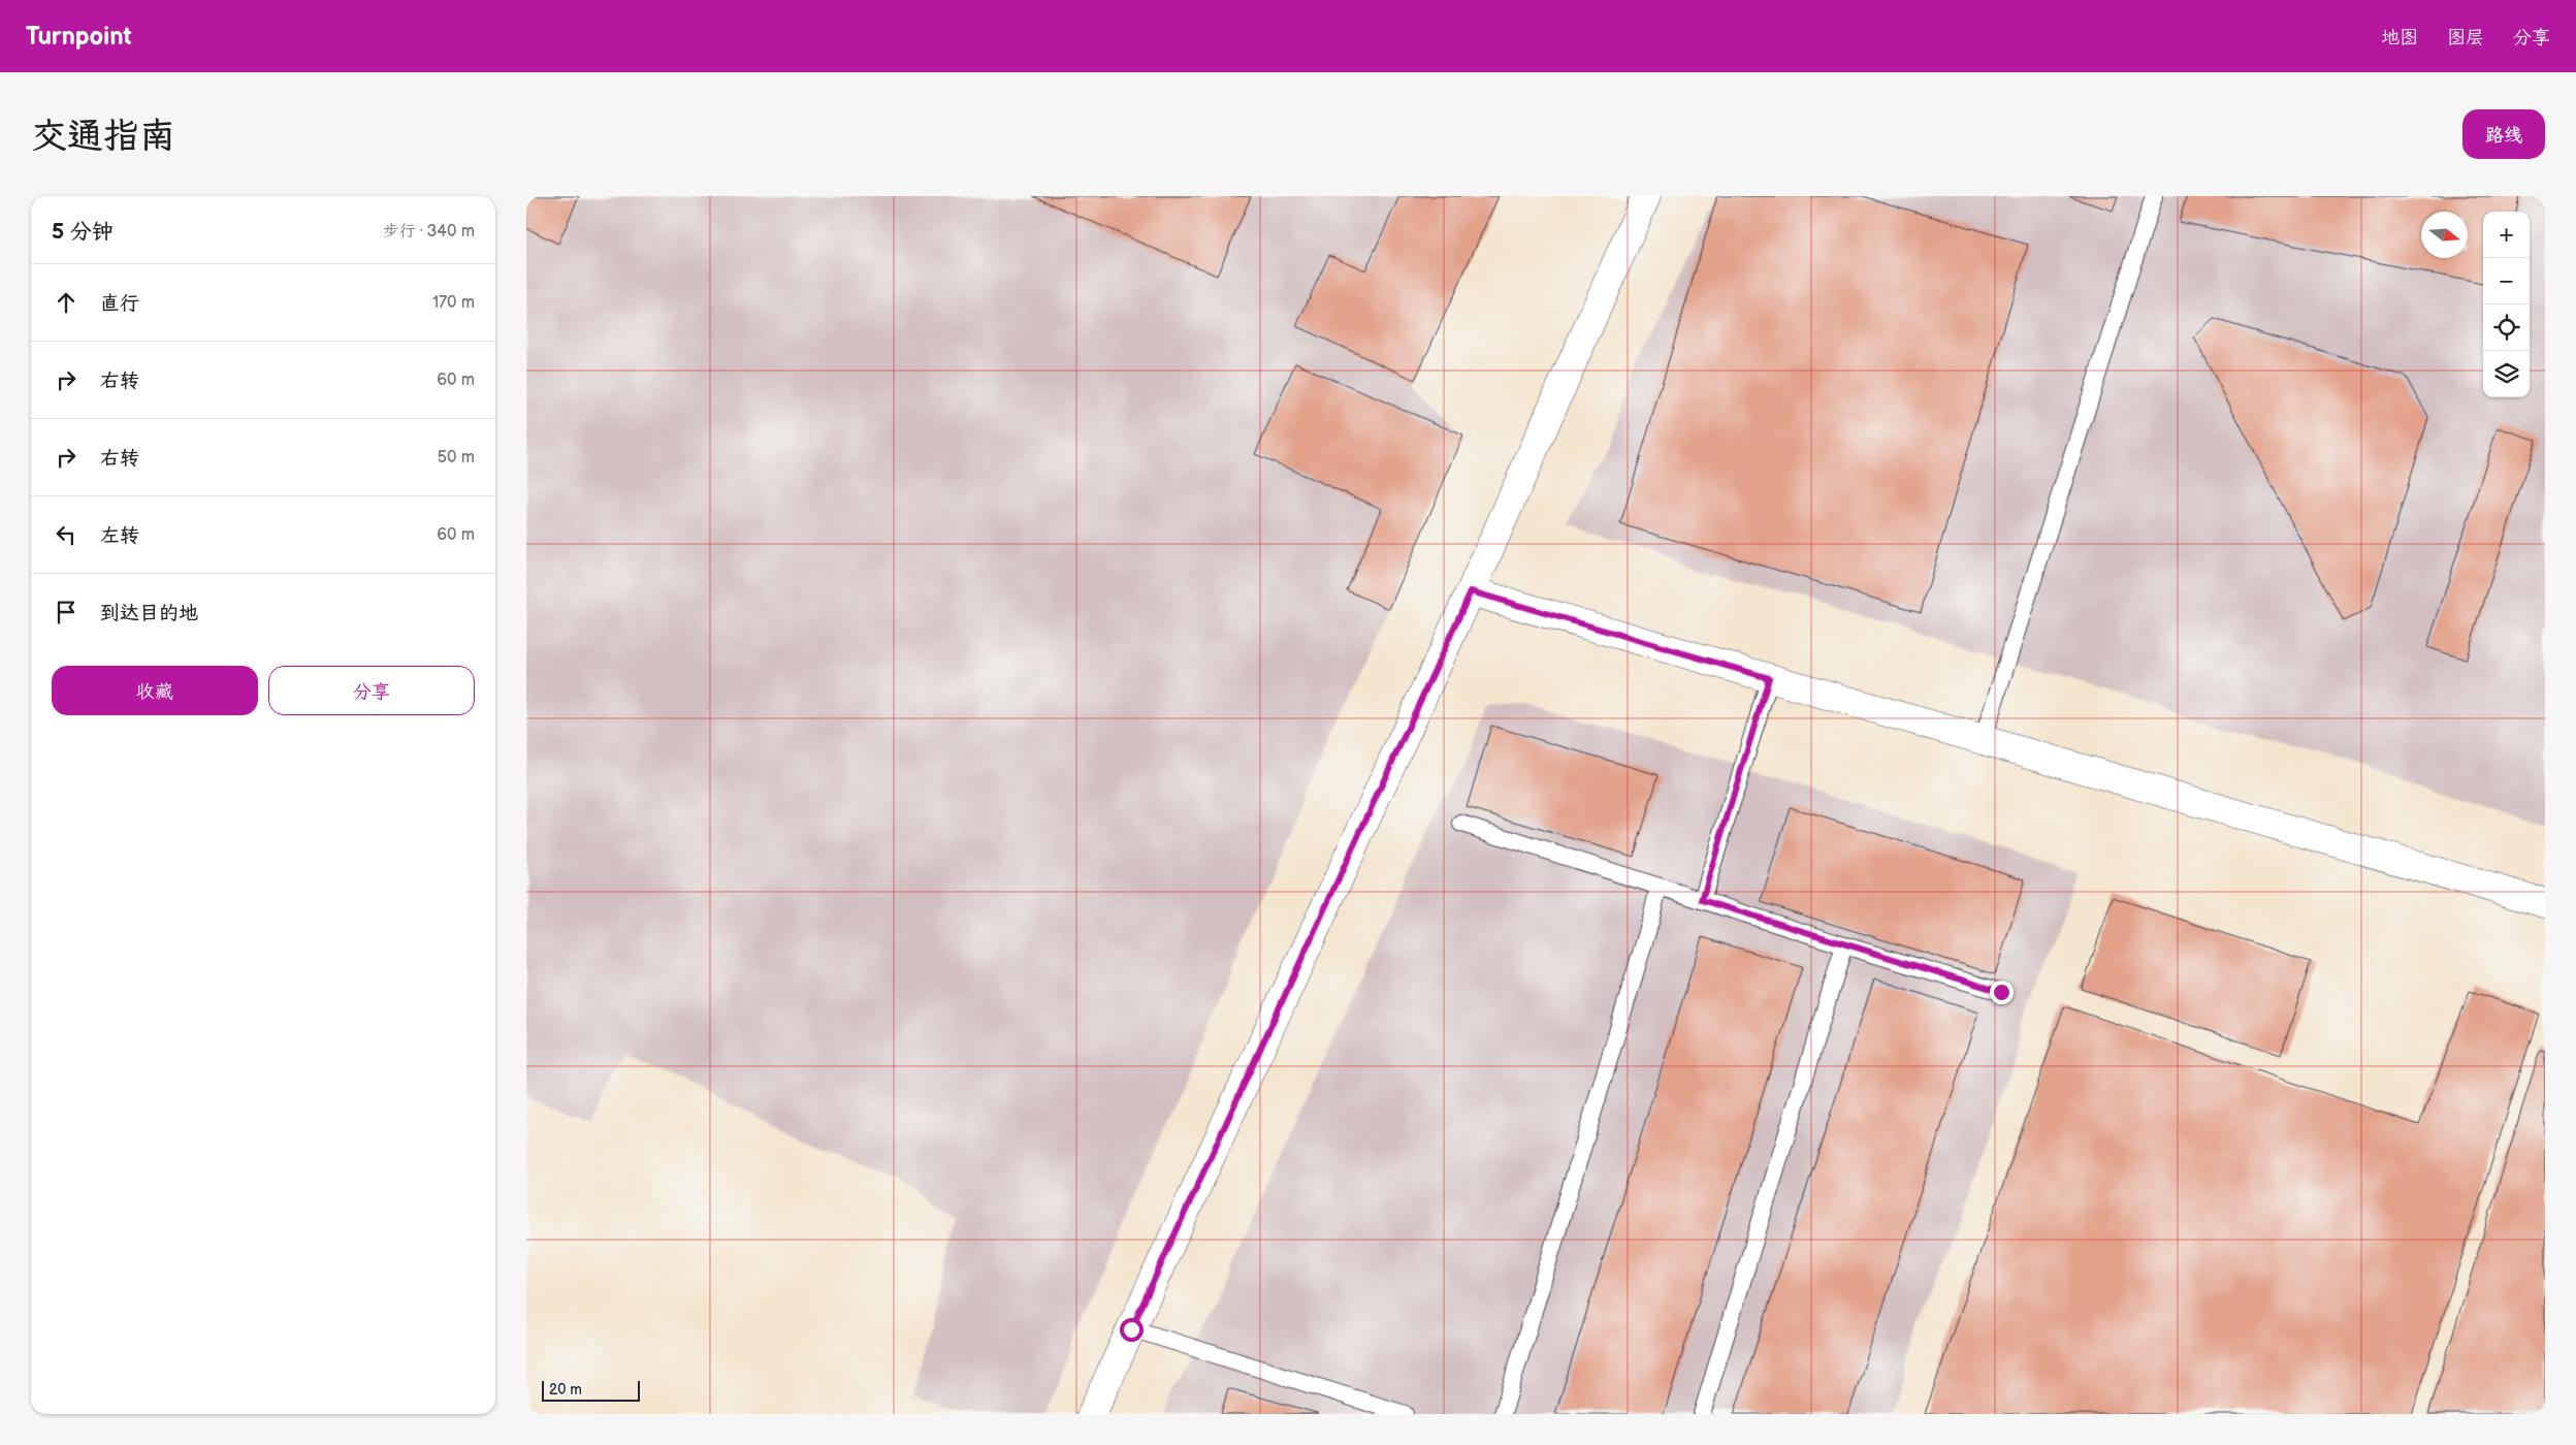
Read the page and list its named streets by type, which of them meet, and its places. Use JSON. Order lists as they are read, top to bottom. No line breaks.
{"scale_bar":"20 m","north":"right","page":{"header":"Turnpoint","nav":["地图","图层","分享"],"buttons":["路线",["收藏","分享"]],"title":"交通指南","heading":["5 分钟","步行 · 340 m"],"map_buttons":["+","−"],"list":[["直行","170 m"],["右转","60 m"],["右转","50 m"],["左转","60 m"],"到达目的地"],"scale":"20 m"}}
